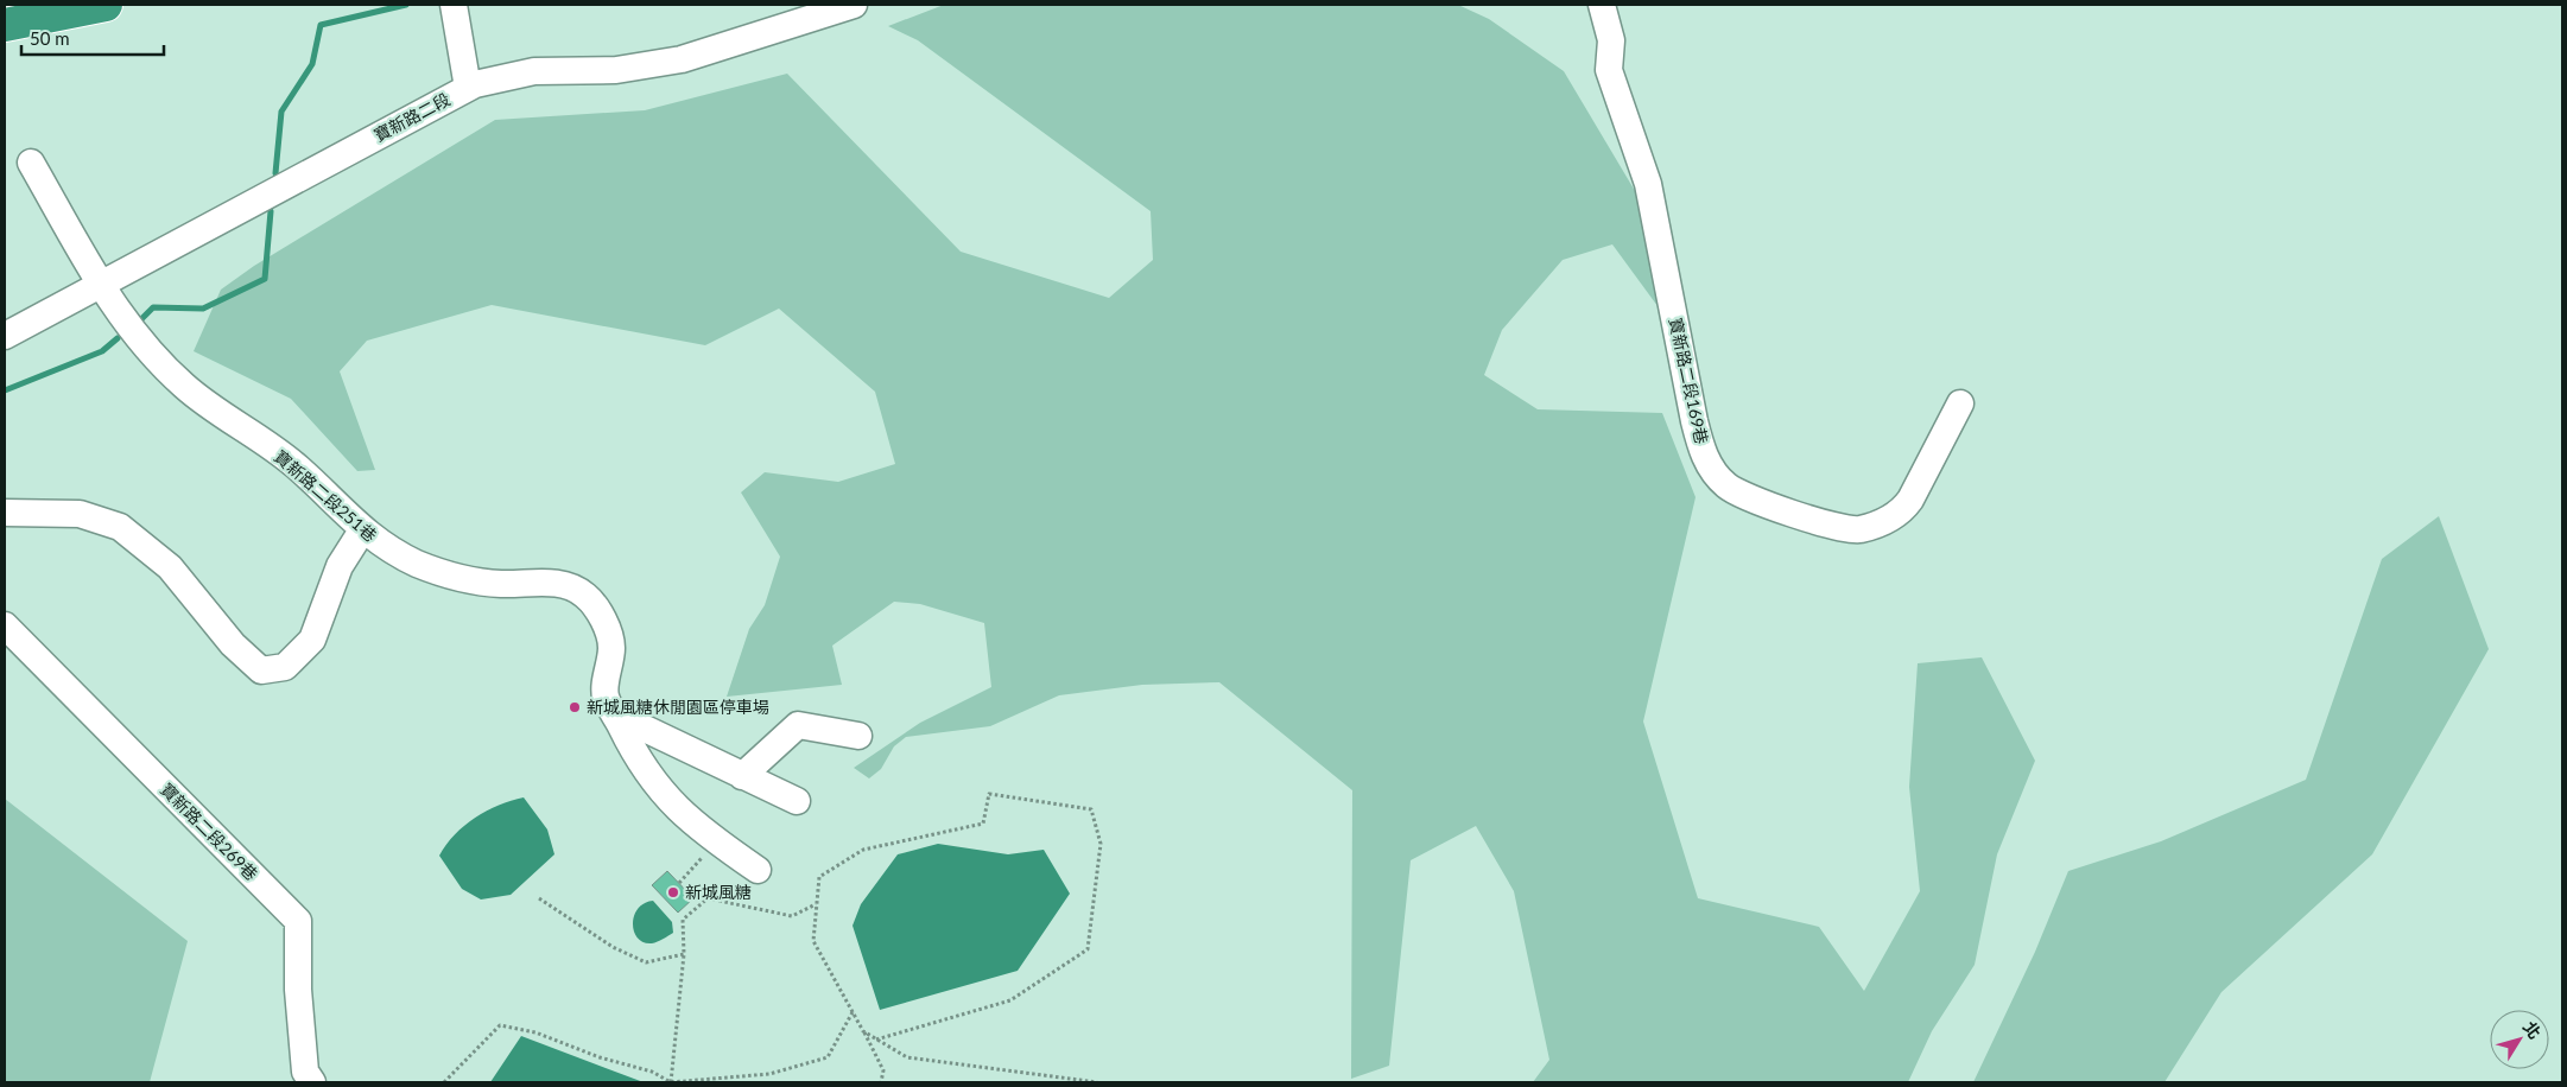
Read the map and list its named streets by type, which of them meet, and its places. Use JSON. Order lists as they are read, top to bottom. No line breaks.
{"streets":{"street":["寶新路二段","寶新路二段169巷","寶新路二段251巷","寶新路二段269巷"]},"crossings":[["寶新路二段","寶新路二段251巷"]],"places":["新城風糖休閒園區停車場","新城風糖"],"scale_bar":"50 m","north":"top right"}
